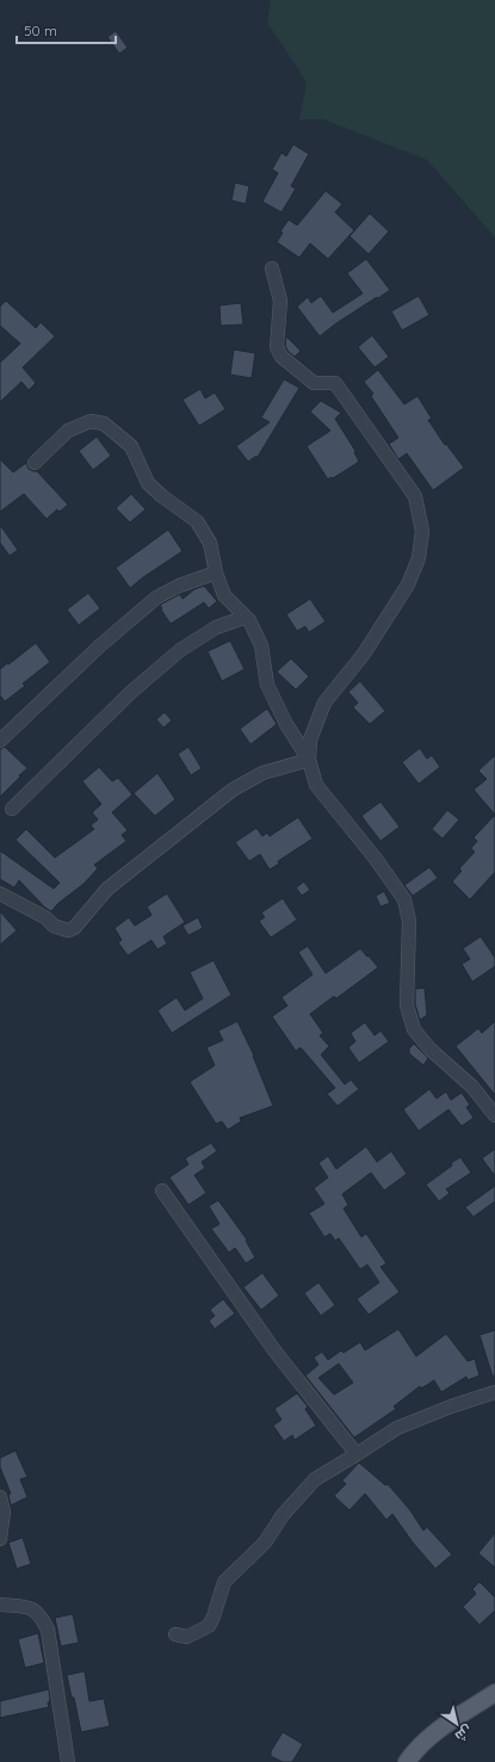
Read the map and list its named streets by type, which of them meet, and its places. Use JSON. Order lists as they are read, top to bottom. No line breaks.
{"scale_bar":"50 m","north":"bottom right"}
